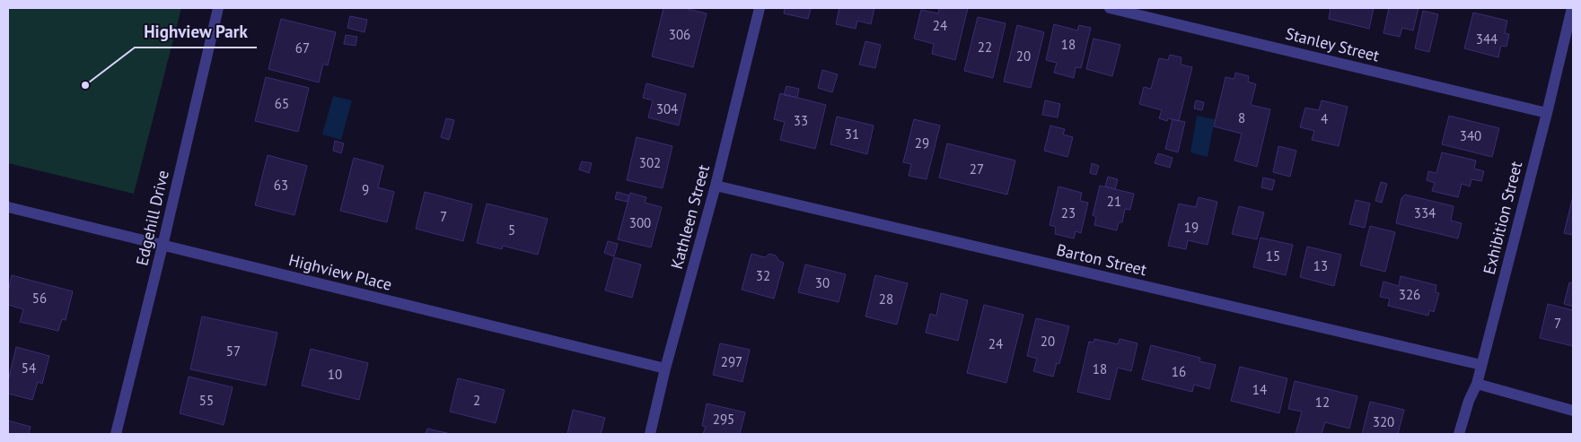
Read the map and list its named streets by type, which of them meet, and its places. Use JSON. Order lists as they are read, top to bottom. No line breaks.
{"streets":{"street":["Stanley Street","Kathleen Street","Edgehill Drive","Exhibition Street","Barton Street","Highview Place"]},"crossings":[["Stanley Street","Exhibition Street"],["Kathleen Street","Barton Street"],["Kathleen Street","Highview Place"],["Edgehill Drive","Highview Place"],["Exhibition Street","Barton Street"]],"places":["Highview Park"],"house_numbers":["24","306","344","18","22","67","20","65","304","8","4","33","31","340","29","302","27","63","9","21","23","334","7","300","19","5","15","13","32","30","326","56","28","7","20","24","57","297","54","18","16","10","14","55","2","12","295","320"]}
